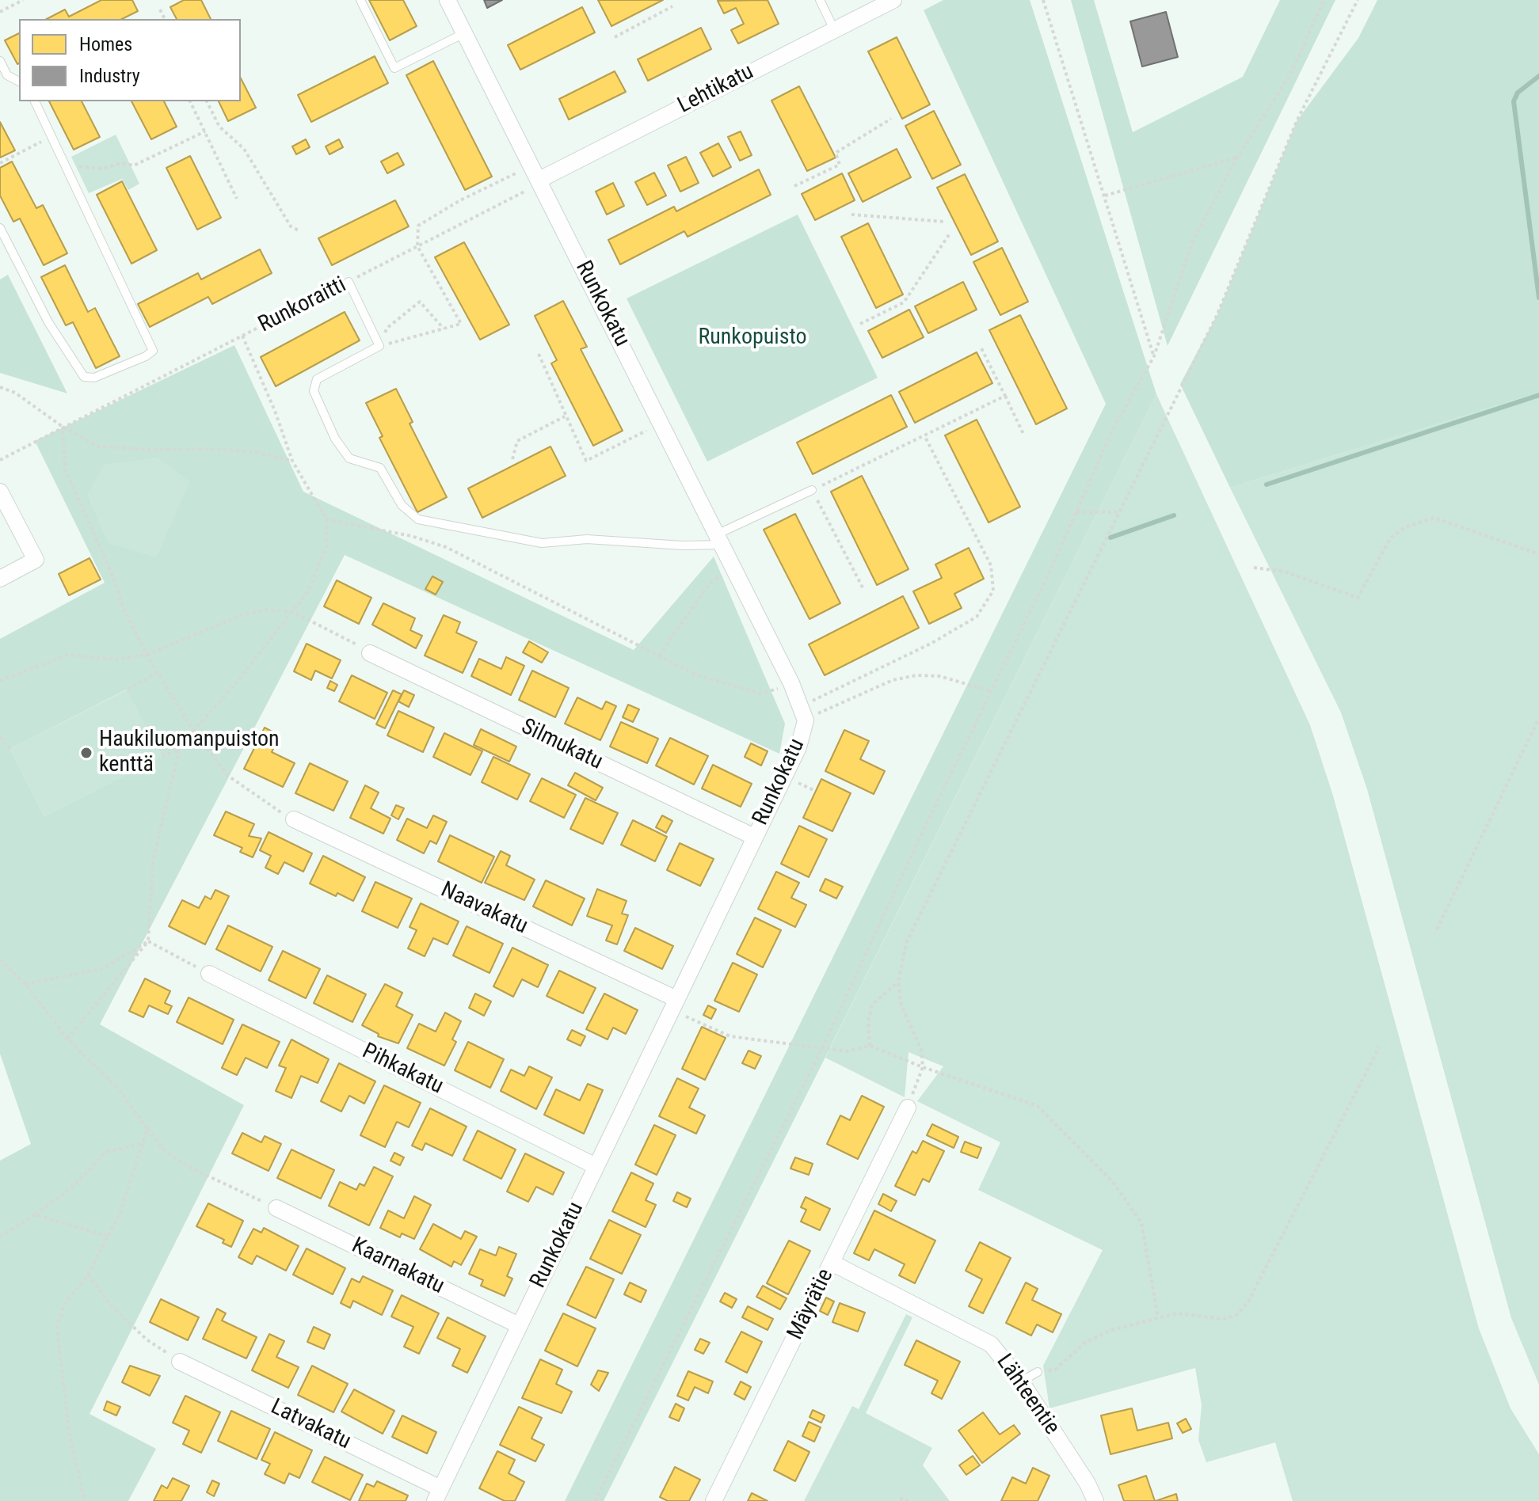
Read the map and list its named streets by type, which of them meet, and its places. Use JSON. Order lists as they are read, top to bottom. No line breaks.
{"streets":{"street":["Lehtikatu","Runkokatu","Silmukatu","Naavakatu","Pihkakatu","Kaarnakatu","Mäyrätie","Lähteentie","Latvakatu"],"path":["Runkoraitti"]},"crossings":[["Lehtikatu","Runkokatu"],["Lehtikatu","Runkoraitti"],["Runkokatu","Runkoraitti"],["Runkokatu","Silmukatu"],["Runkokatu","Naavakatu"],["Runkokatu","Pihkakatu"],["Runkokatu","Kaarnakatu"],["Runkokatu","Latvakatu"],["Mäyrätie","Lähteentie"]],"parks":["Runkopuisto"],"places":["Haukiluomanpuiston kenttä"],"legend":["Homes","Industry"]}
